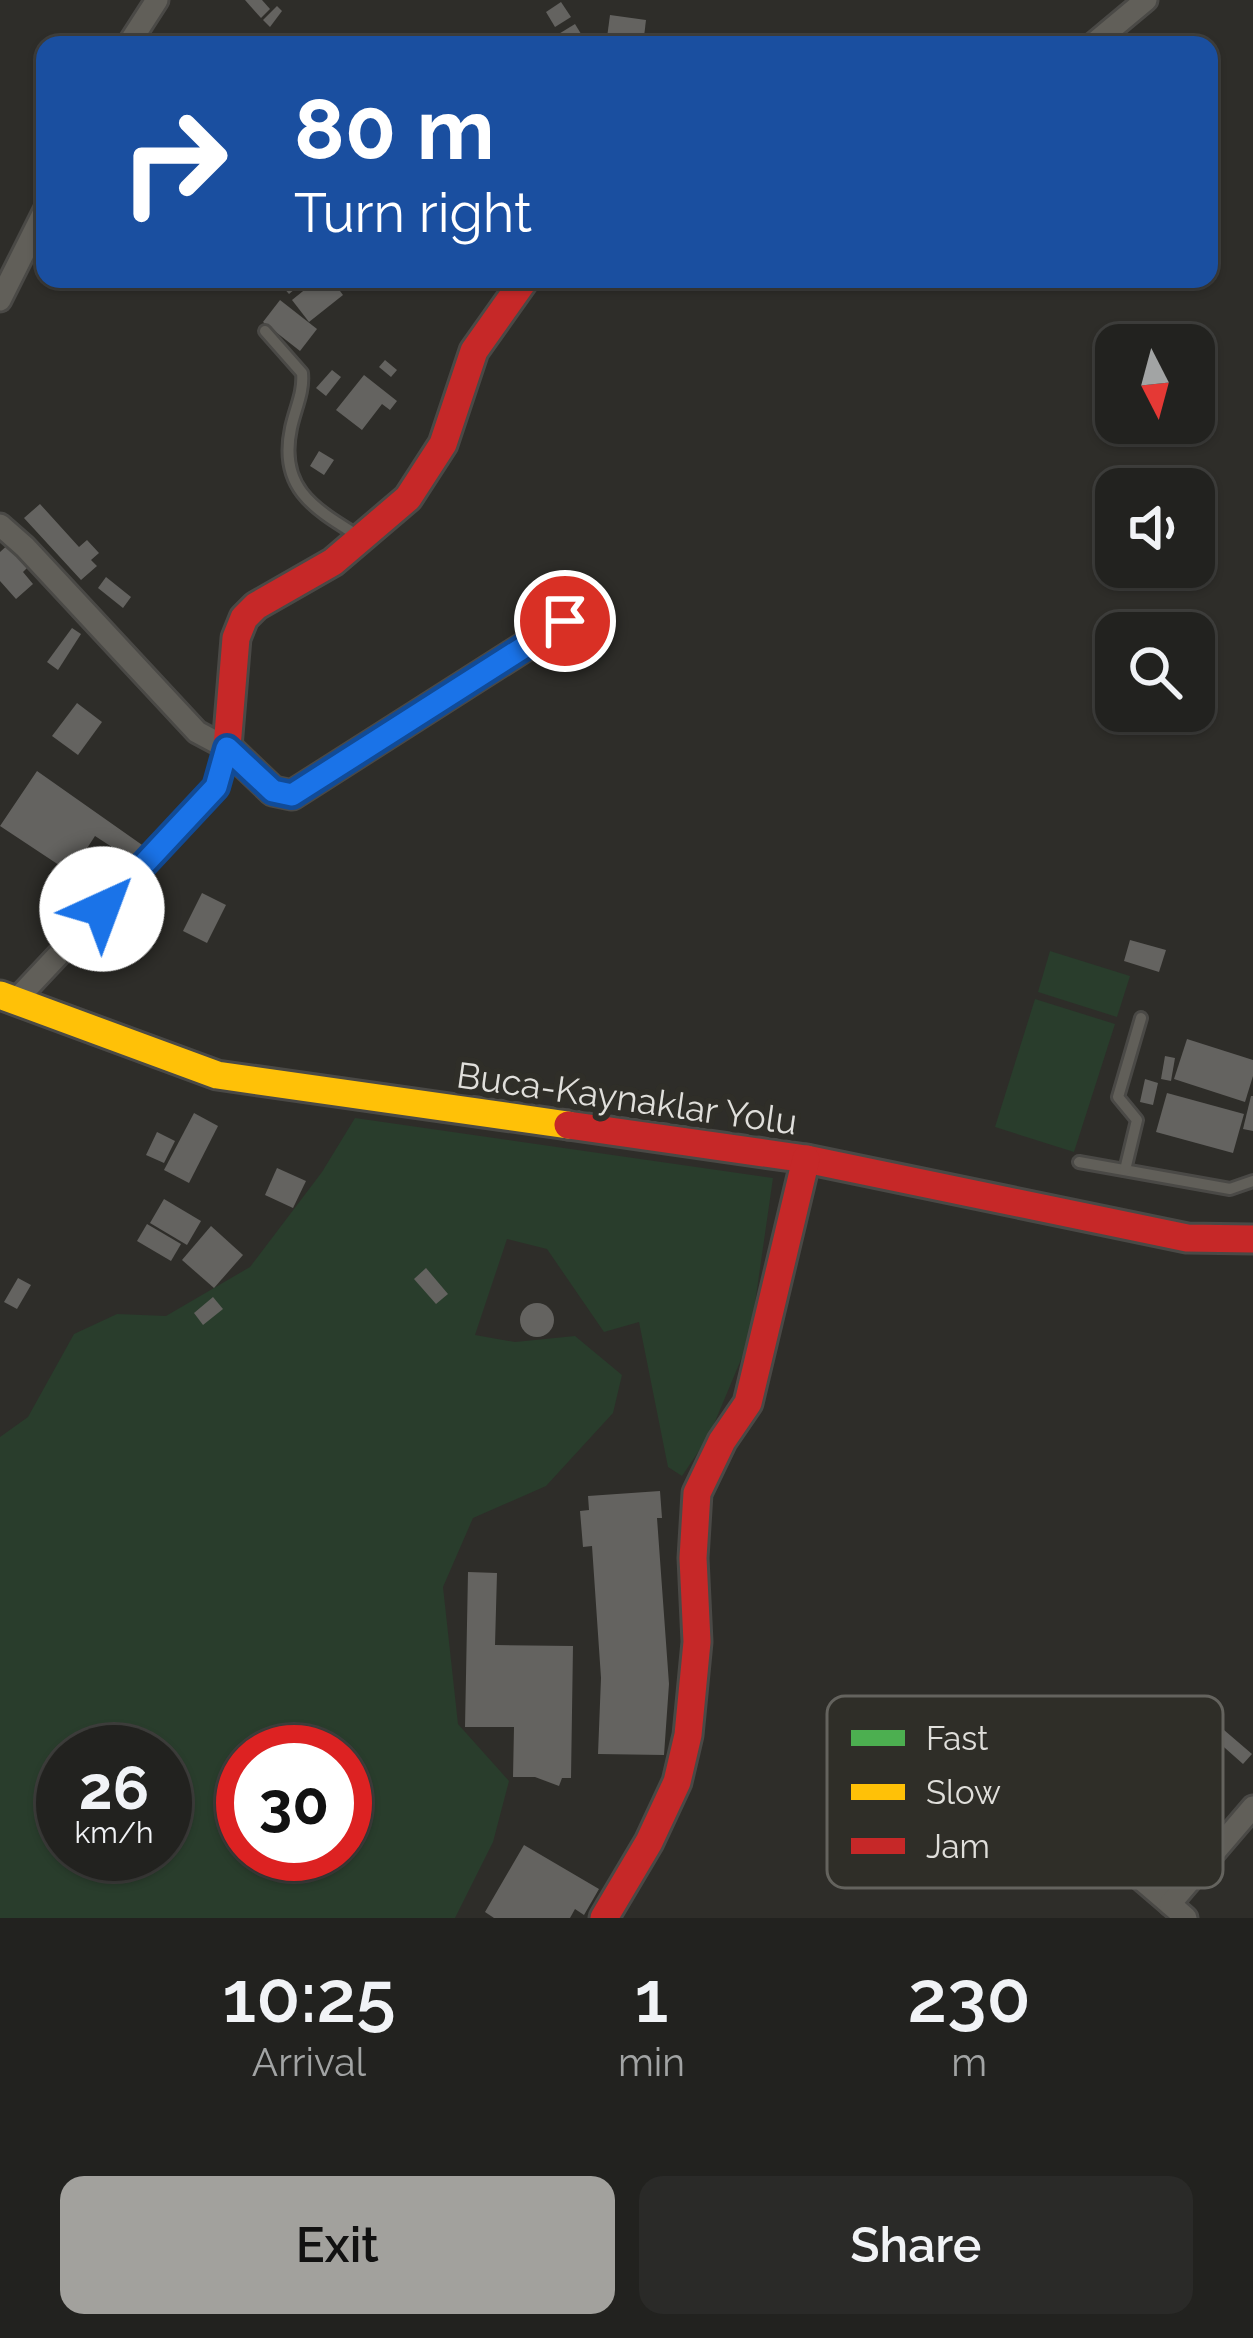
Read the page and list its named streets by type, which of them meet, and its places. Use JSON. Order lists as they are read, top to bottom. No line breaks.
{"streets":{"street":["Buca-Kaynaklar Yolu"]},"legend":["Fast","Slow","Jam"],"north":"bottom","page":{"turn":["80 m","Turn right"],"speed":"26 km/h","limit":"30","eta":["10:25","Arrival","1","min","230","m"],"buttons":["Exit","Share"]}}
